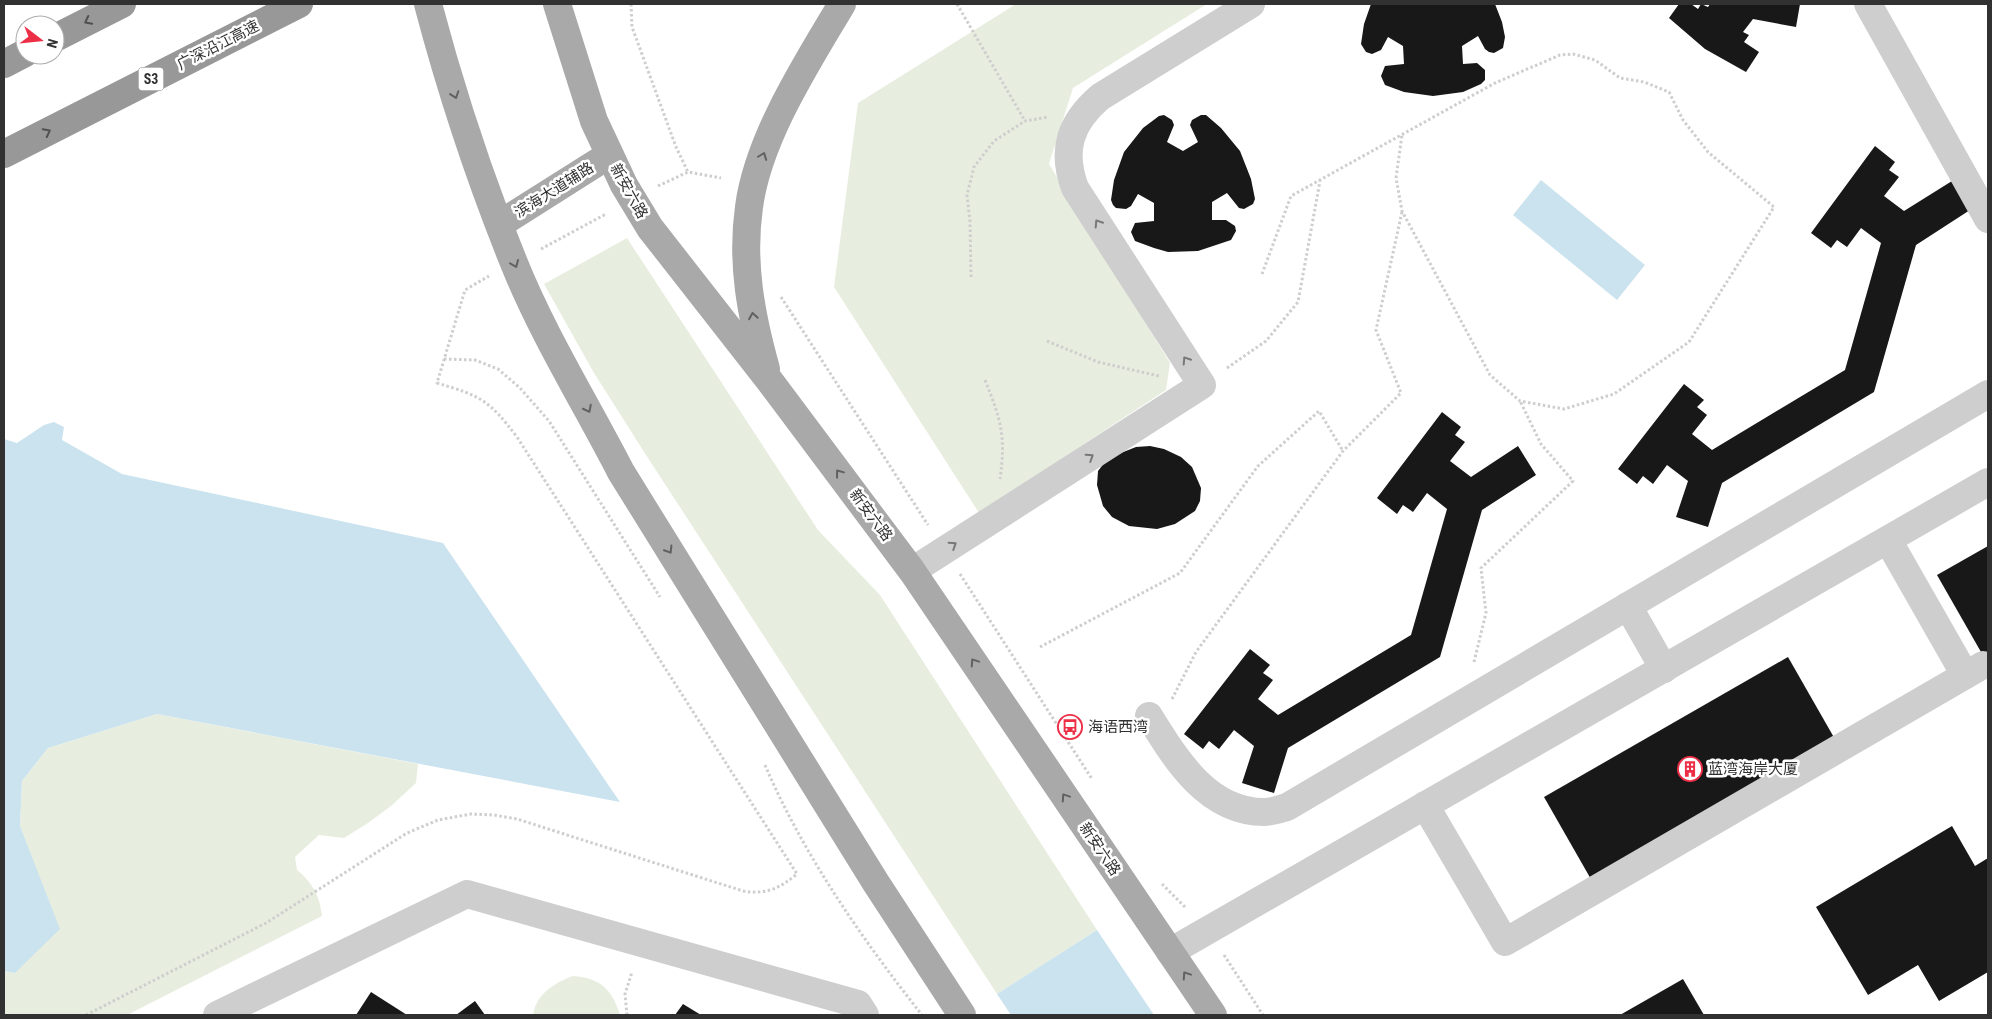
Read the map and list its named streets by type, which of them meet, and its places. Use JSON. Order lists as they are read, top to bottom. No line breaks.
{"streets":{"highway":["广深沿江高速","S3"],"main road":["滨海大道辅路","新安六路"]},"crossings":[["滨海大道辅路","新安六路"]],"one_way":["广深沿江高速"],"places":{"bus stop":["海语西湾"],"building":["蓝湾海岸大厦"]},"north":"right"}
